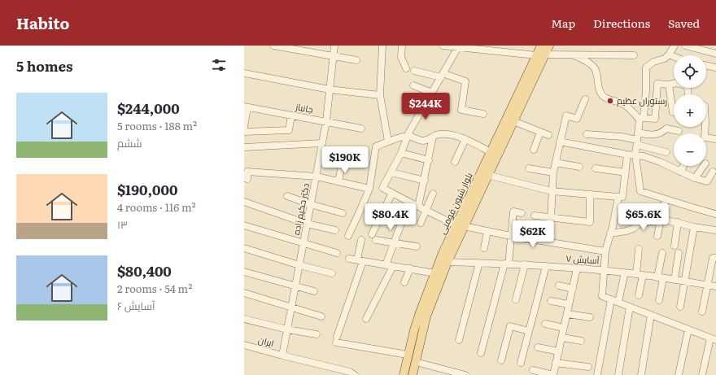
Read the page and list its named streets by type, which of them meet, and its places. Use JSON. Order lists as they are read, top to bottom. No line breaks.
{"streets":{"main road":["بلوار شیون فومنی"],"street":["جانباز","دکتر حکیم زاده","آسایش ۷","ایران"]},"crossings":[["جانباز","دکتر حکیم زاده"],["بلوار شیون فومنی","آسایش ۷"],["دکتر حکیم زاده","ایران"]],"places":["رستوران عظیم"],"page":{"header":"Habito","nav":["Map","Directions","Saved"],"heading":"5 homes","map_buttons":["+","−"],"list":[{"name":"$244,000","note":"5 rooms · 188 m² · ششم"},{"name":"$190,000","note":"4 rooms · 116 m² · ۱۳"},{"name":"$80,400","note":"2 rooms · 54 m² · آسایش ۶"}],"price":["$244K","$190K","$80.4K","$65.6K","$62K"]}}
